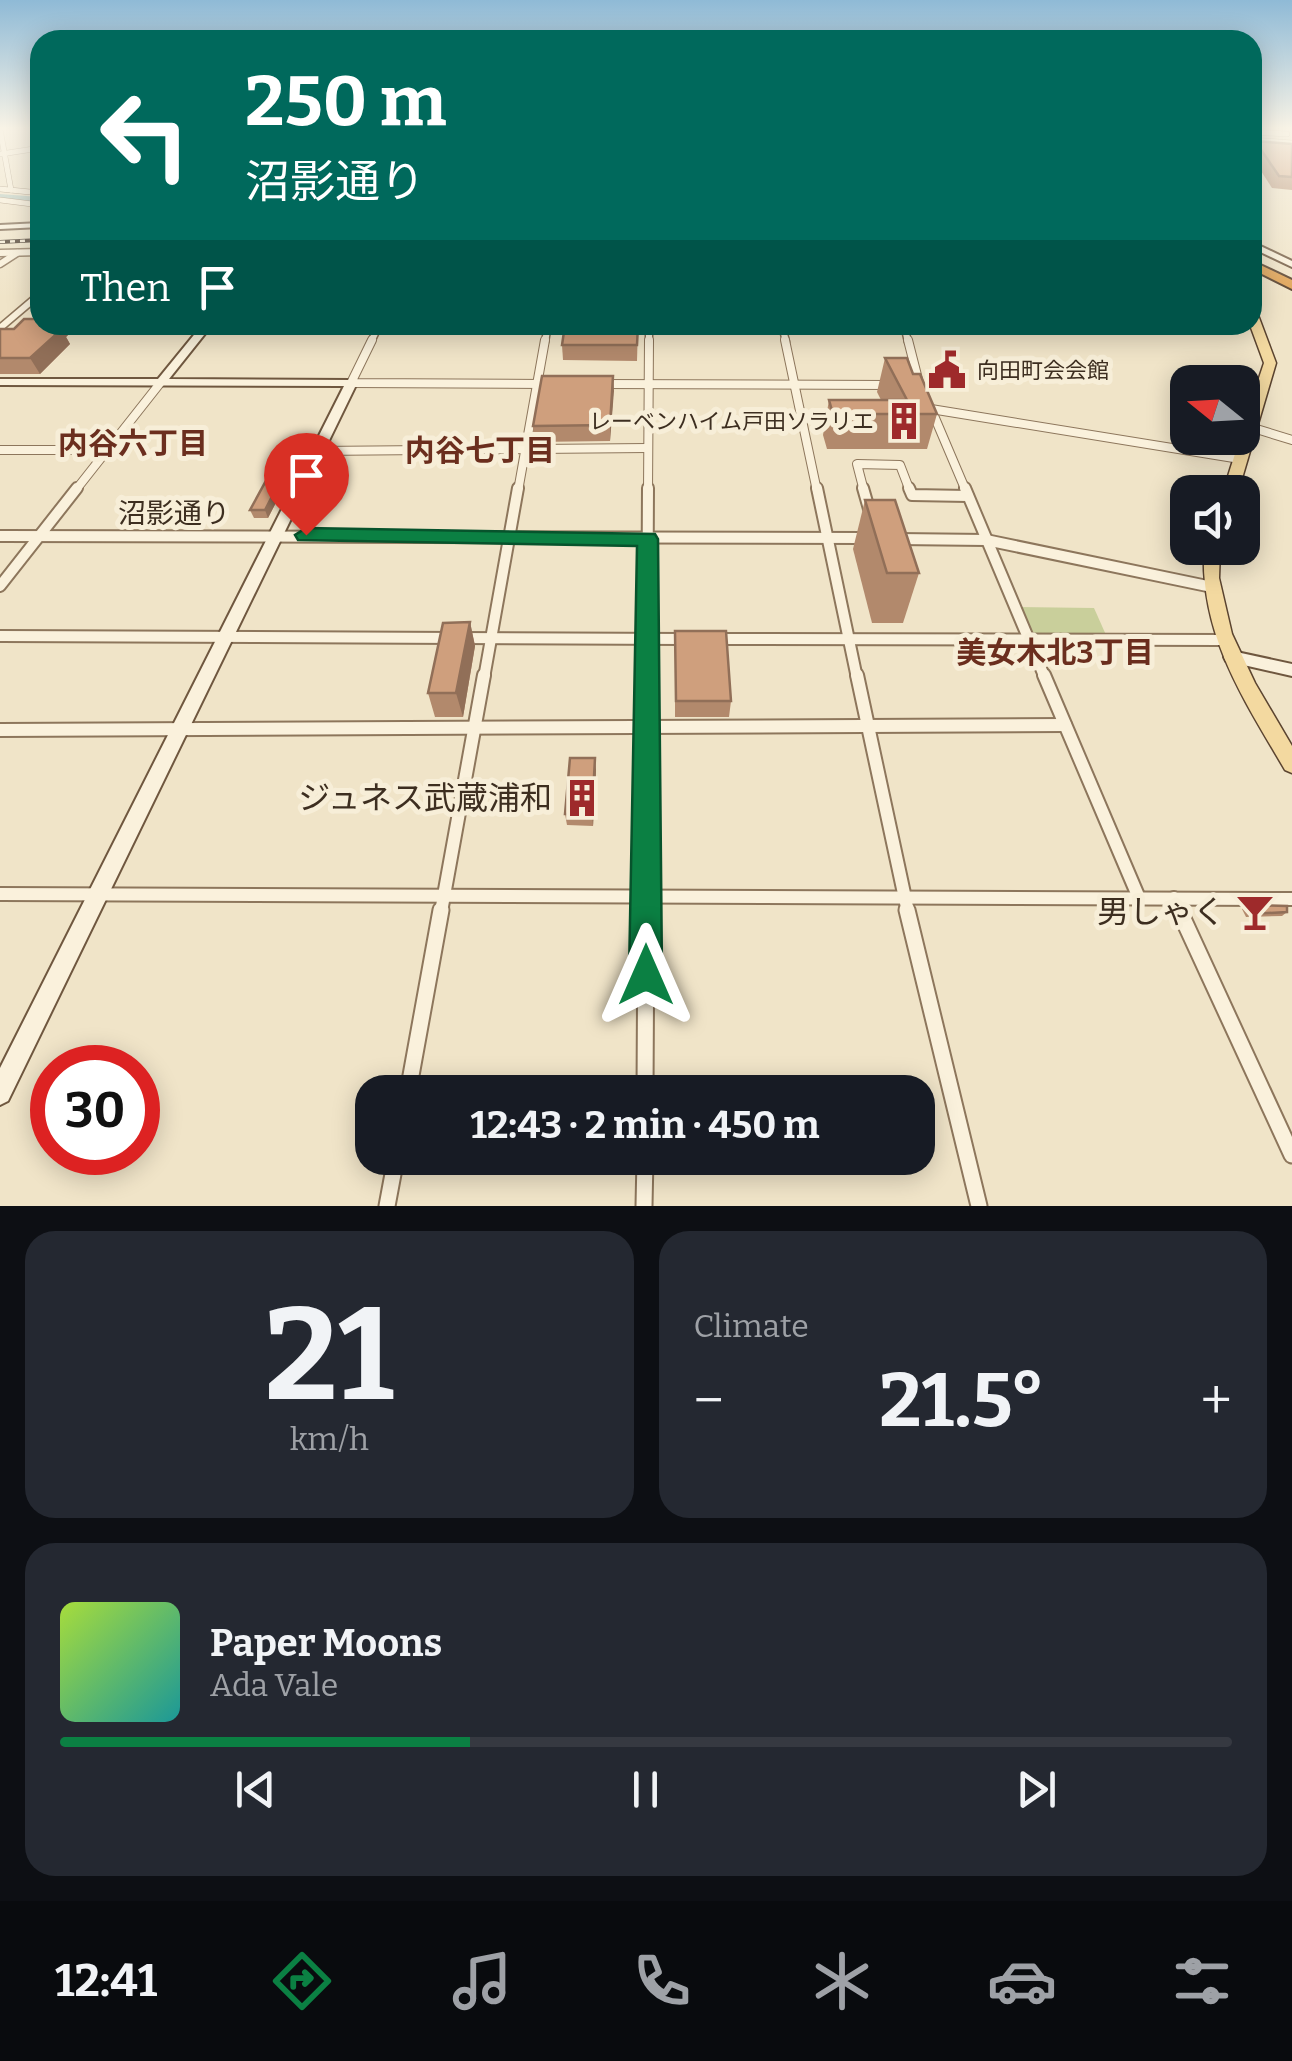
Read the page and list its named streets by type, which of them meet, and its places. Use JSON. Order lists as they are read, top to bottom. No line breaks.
{"streets":{"street":["沼影通り"]},"districts":["内谷六丁目","内谷七丁目","美女木北3丁目"],"places":{"public building":["向田町会会館"],"building":["レーベンハイム戸田ソラリエ","ジュネス武蔵浦和"],"bar":["男しゃく"]},"north":"left","page":{"turn":["250 m","沼影通り"],"then":"Then","limit":"30","trip":"12:43 · 2 min · 450 m","tile":[["21","km/h"],"Climate"],"heat":["−","21.5°","+"],"song":["Paper Moons","Ada Vale"],"tabs":"12:41"}}
